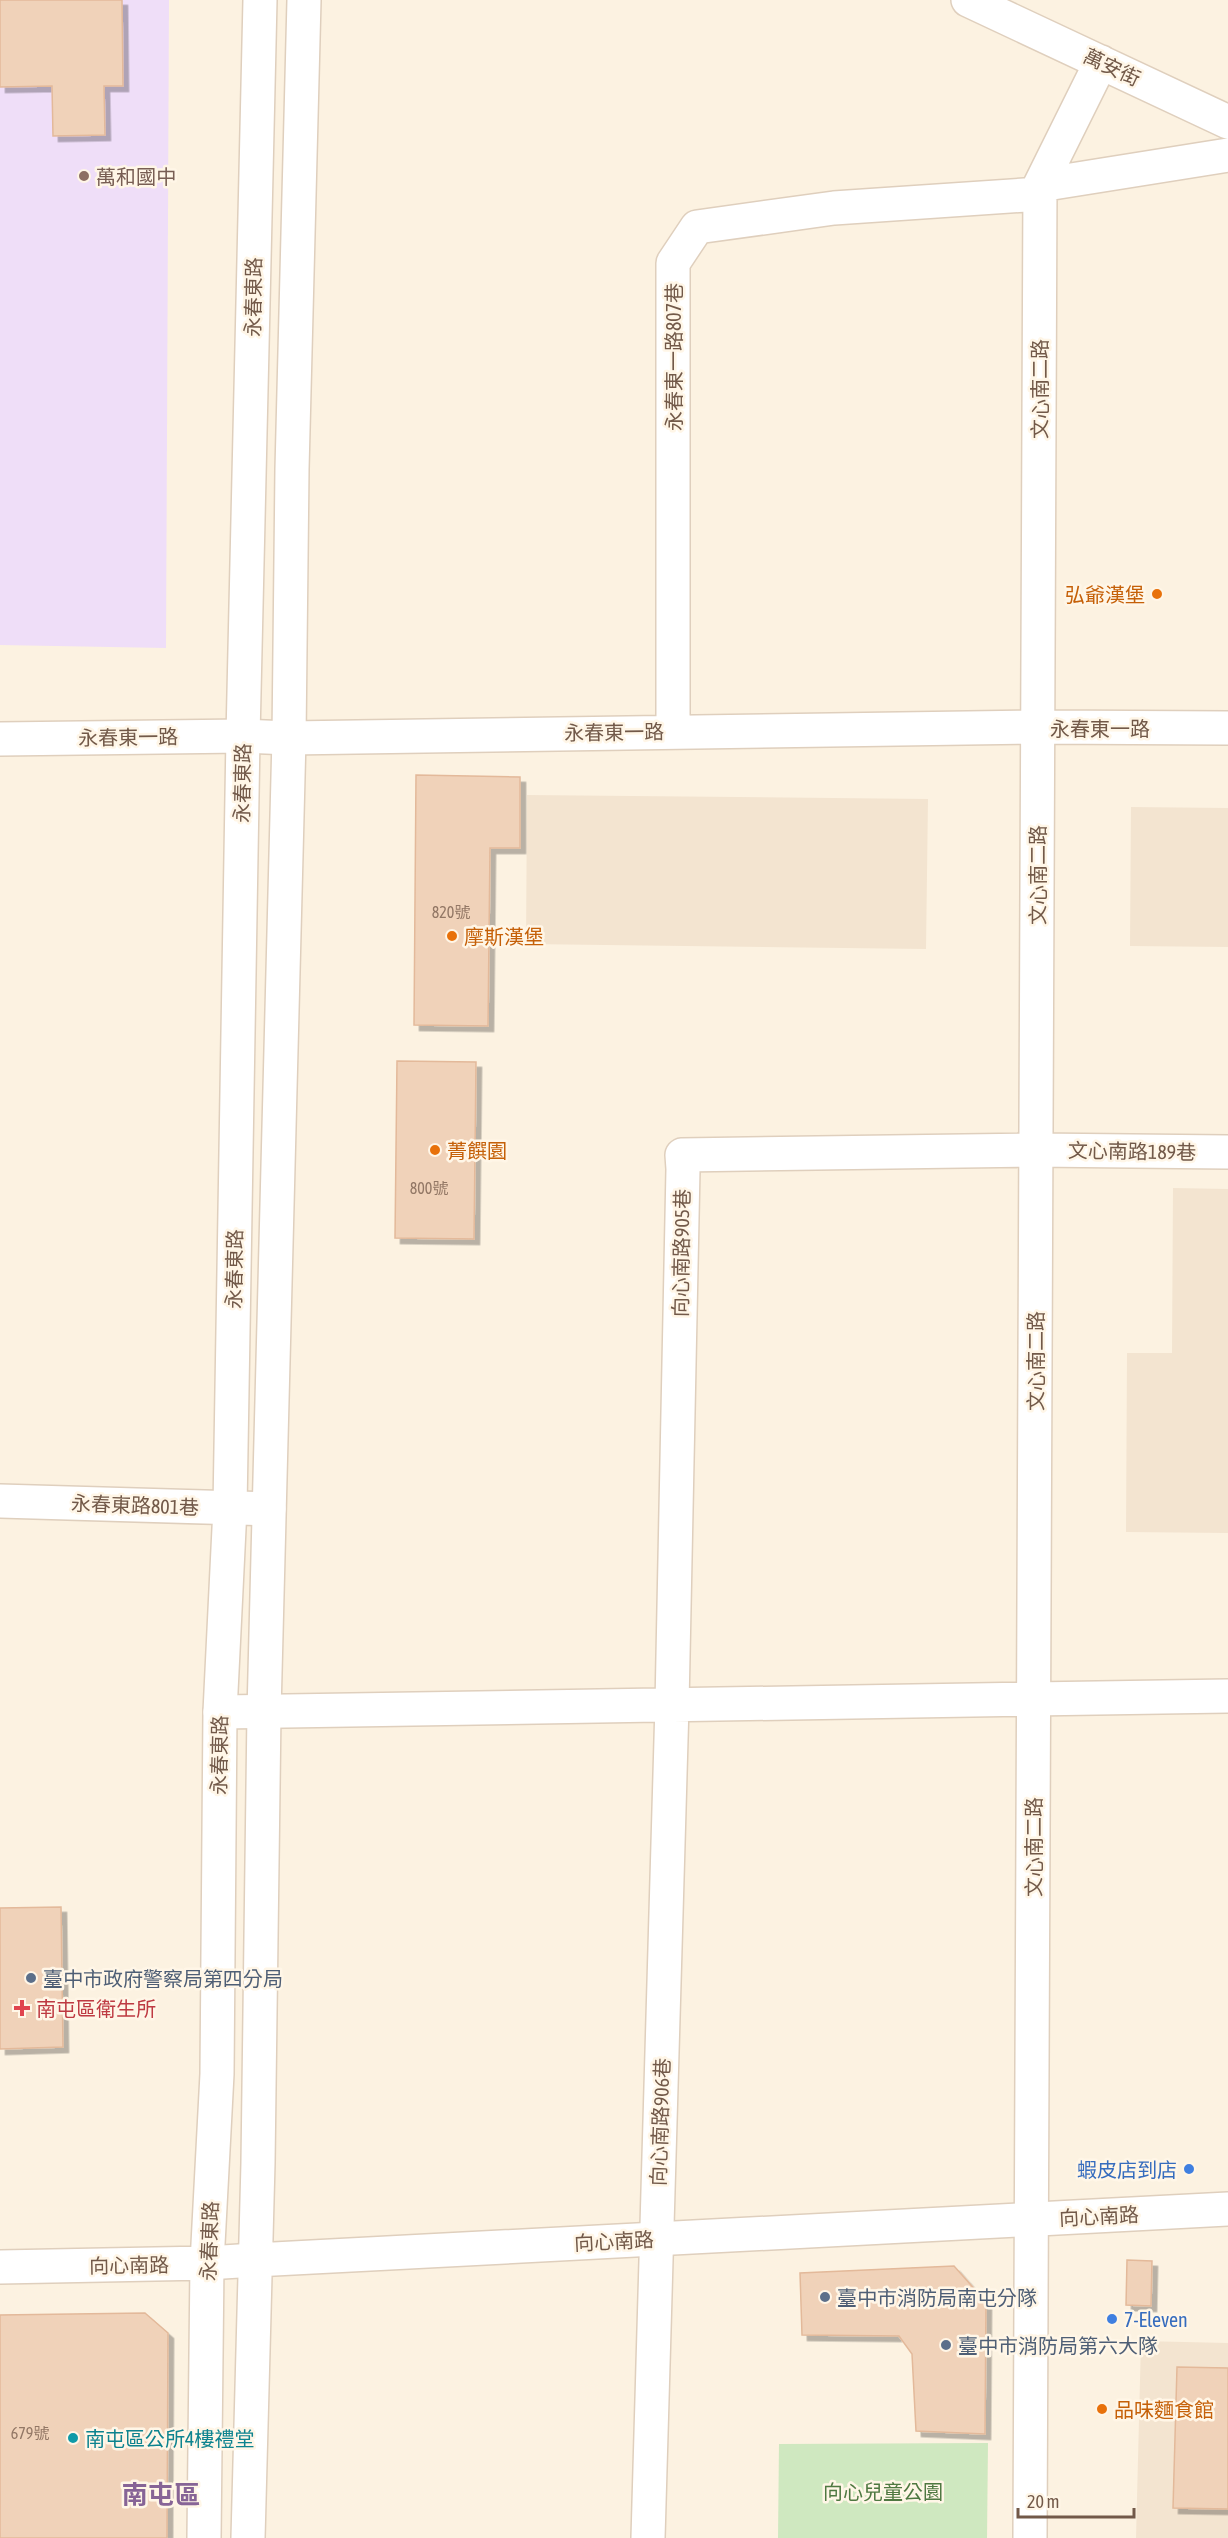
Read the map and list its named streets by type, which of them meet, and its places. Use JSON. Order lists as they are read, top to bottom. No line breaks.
{"streets":{"street":["萬安街","永春東路","永春東一路807巷","文心南二路","永春東一路","文心南路189巷","向心南路905巷","永春東路801巷","向心南路906巷","向心南路"]},"crossings":[["永春東路","永春東一路"],["永春東路","永春東路801巷"],["永春東路","向心南路"],["永春東一路807巷","文心南二路"],["永春東一路807巷","永春東一路"],["文心南二路","永春東一路"],["文心南二路","文心南路189巷"],["文心南二路","向心南路905巷"],["文心南二路","向心南路"],["文心南路189巷","向心南路905巷"],["向心南路905巷","向心南路906巷"],["向心南路906巷","向心南路"]],"districts":["南屯區"],"parks":["向心兒童公園"],"places":{"other":["萬和國中","弘爺漢堡","摩斯漢堡","菁饌園","臺中市政府警察局第四分局","蝦皮店到店","臺中市消防局南屯分隊","7-Eleven","臺中市消防局第六大隊","品味麵食館","南屯區公所4樓禮堂"],"health":["南屯區衛生所"]},"house_numbers":["820號","800號","679號"],"scale_bar":"20 m"}
